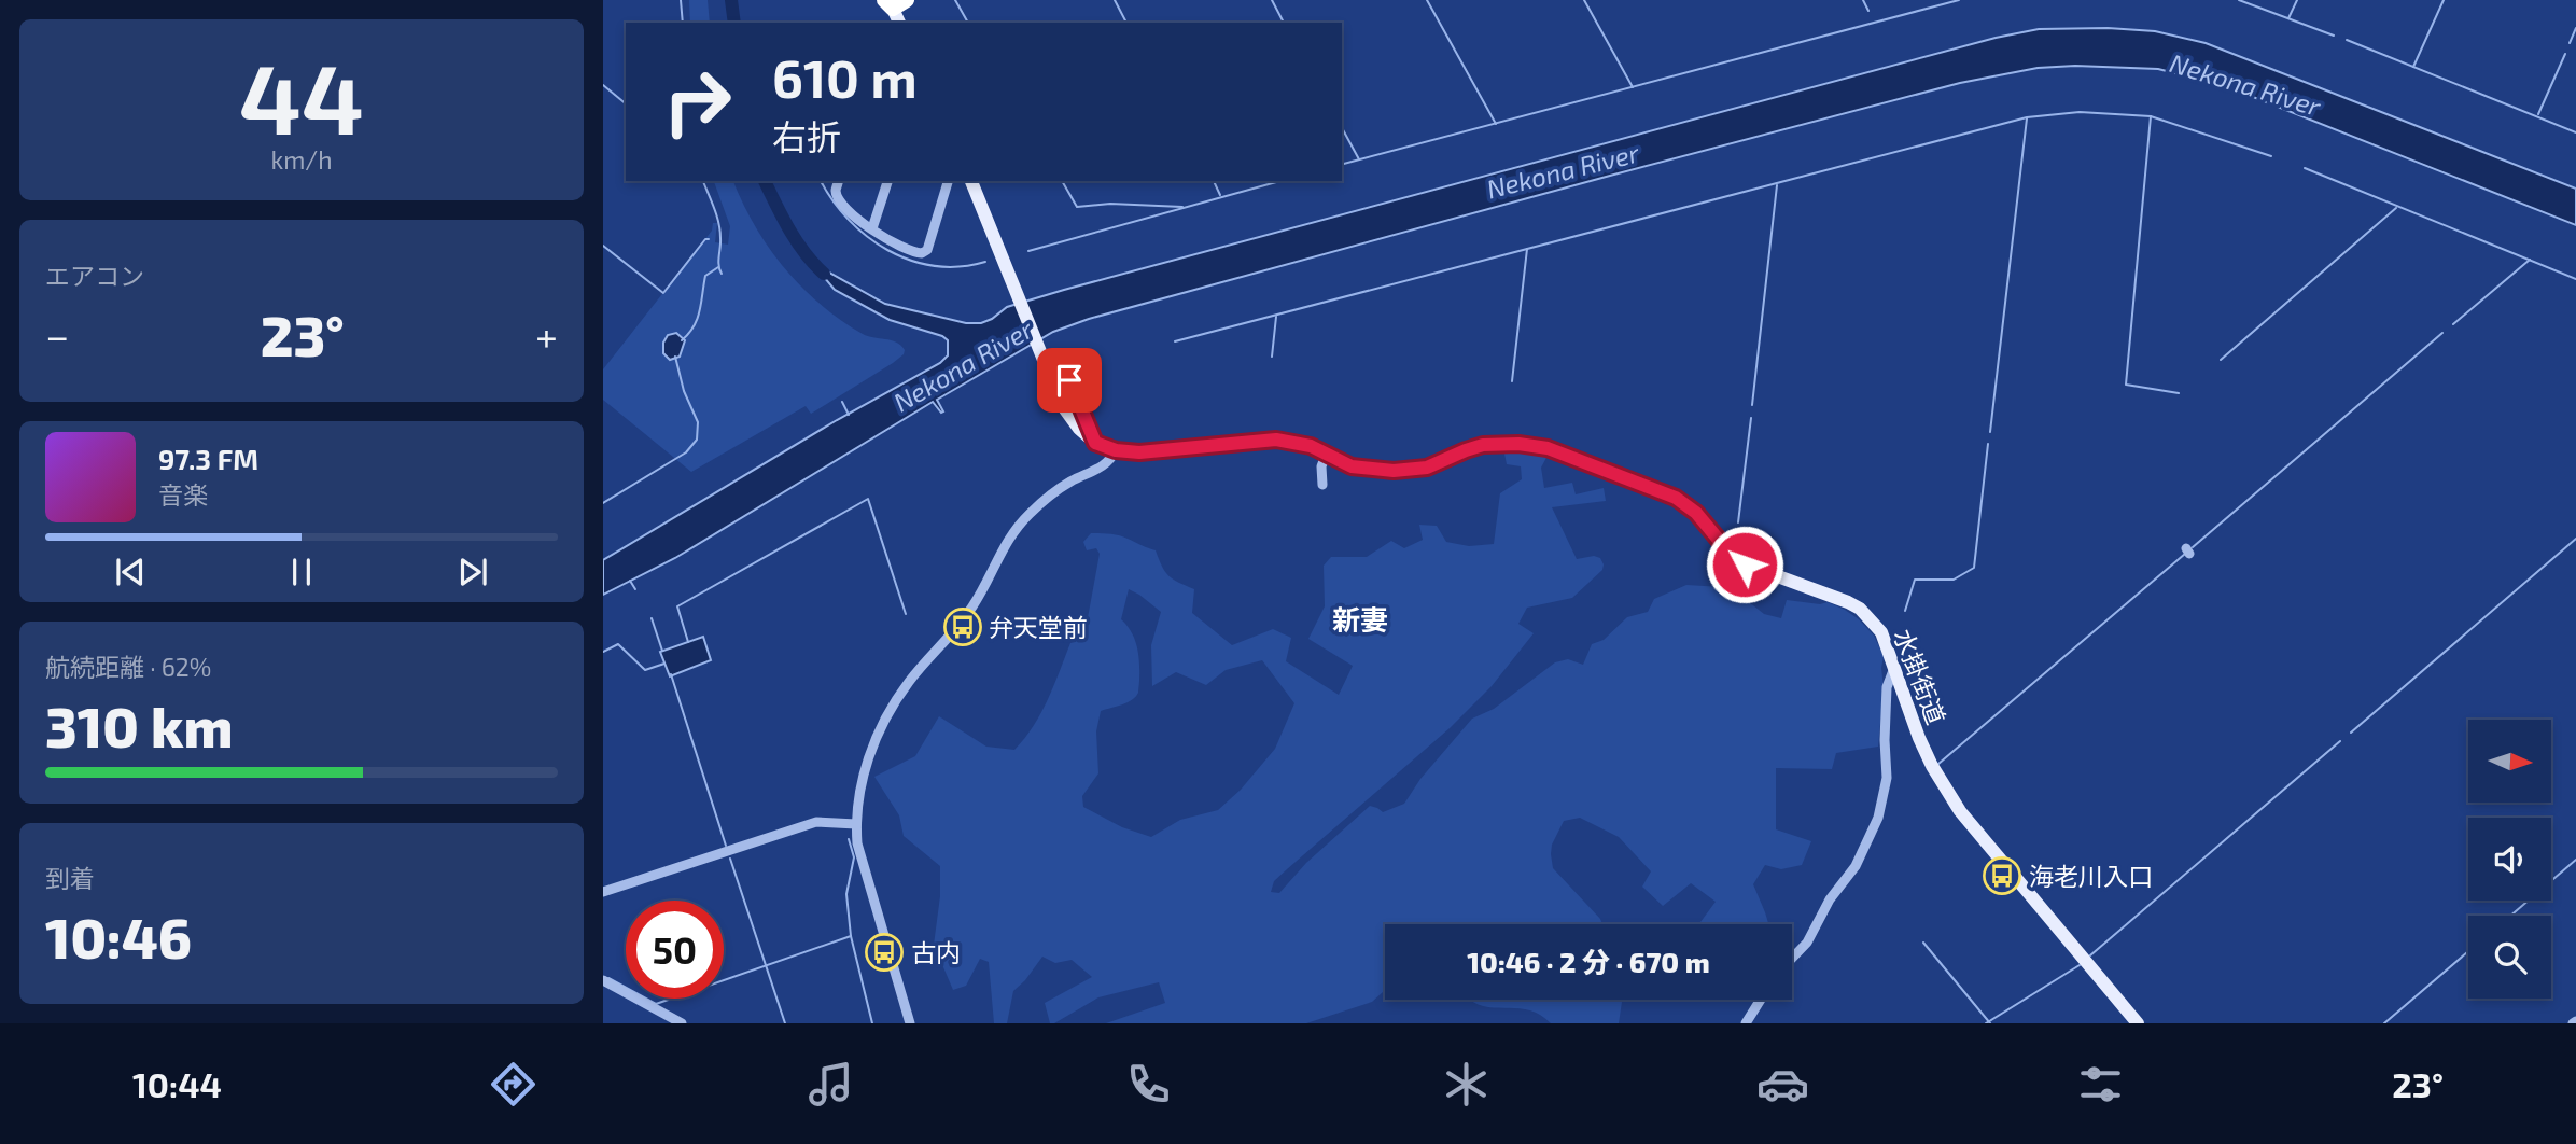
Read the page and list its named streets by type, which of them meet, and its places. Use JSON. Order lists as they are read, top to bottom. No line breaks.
{"streets":{"main road":["水掛街道"]},"districts":["新妻"],"water":["Nekona River"],"places":{"bus stop":["弁天堂前","海老川入口","古内"]},"north":"right","page":{"tile":[["44","km/h"],"エアコン",["航続距離 · 62%","310 km"],["到着","10:46"]],"turn":["610 m","右折"],"heat":["−","23°","+"],"song":["97.3 FM","音楽"],"limit":"50","trip":"10:46 · 2 分 · 670 m","tabs":["10:44","23°"]}}
